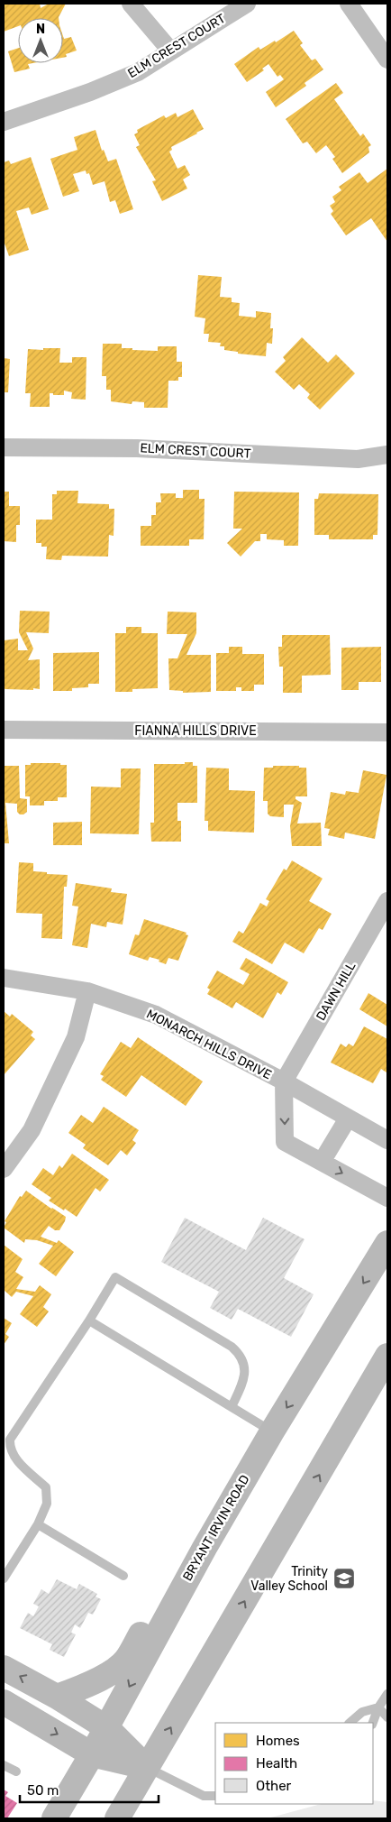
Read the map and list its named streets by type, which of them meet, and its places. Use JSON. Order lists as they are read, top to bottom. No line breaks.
{"streets":{"main road":["BRYANT IRVIN ROAD"],"street":["ELM CREST COURT","FIANNA HILLS DRIVE","DAWN HILL","MONARCH HILLS DRIVE"]},"crossings":[["DAWN HILL","MONARCH HILLS DRIVE"]],"places":{"school or university":["Trinity Valley School"]},"legend":["Homes","Health","Other"],"scale_bar":"50 m","north":"top"}
